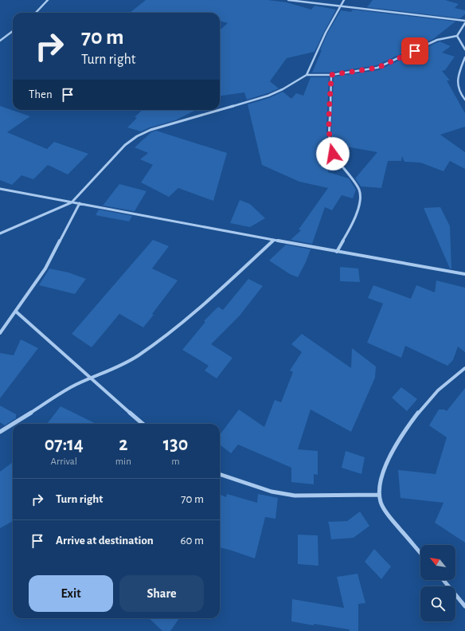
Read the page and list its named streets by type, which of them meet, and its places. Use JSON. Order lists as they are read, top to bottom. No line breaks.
{"north":"top left","page":{"turn":["70 m","Turn right"],"then":"Then","eta":["07:14","Arrival","2","min","130","m"],"list":[{"name":"Turn right","value":"70 m"},{"name":"Arrive at destination","value":"60 m"}],"buttons":["Exit","Share"]}}
